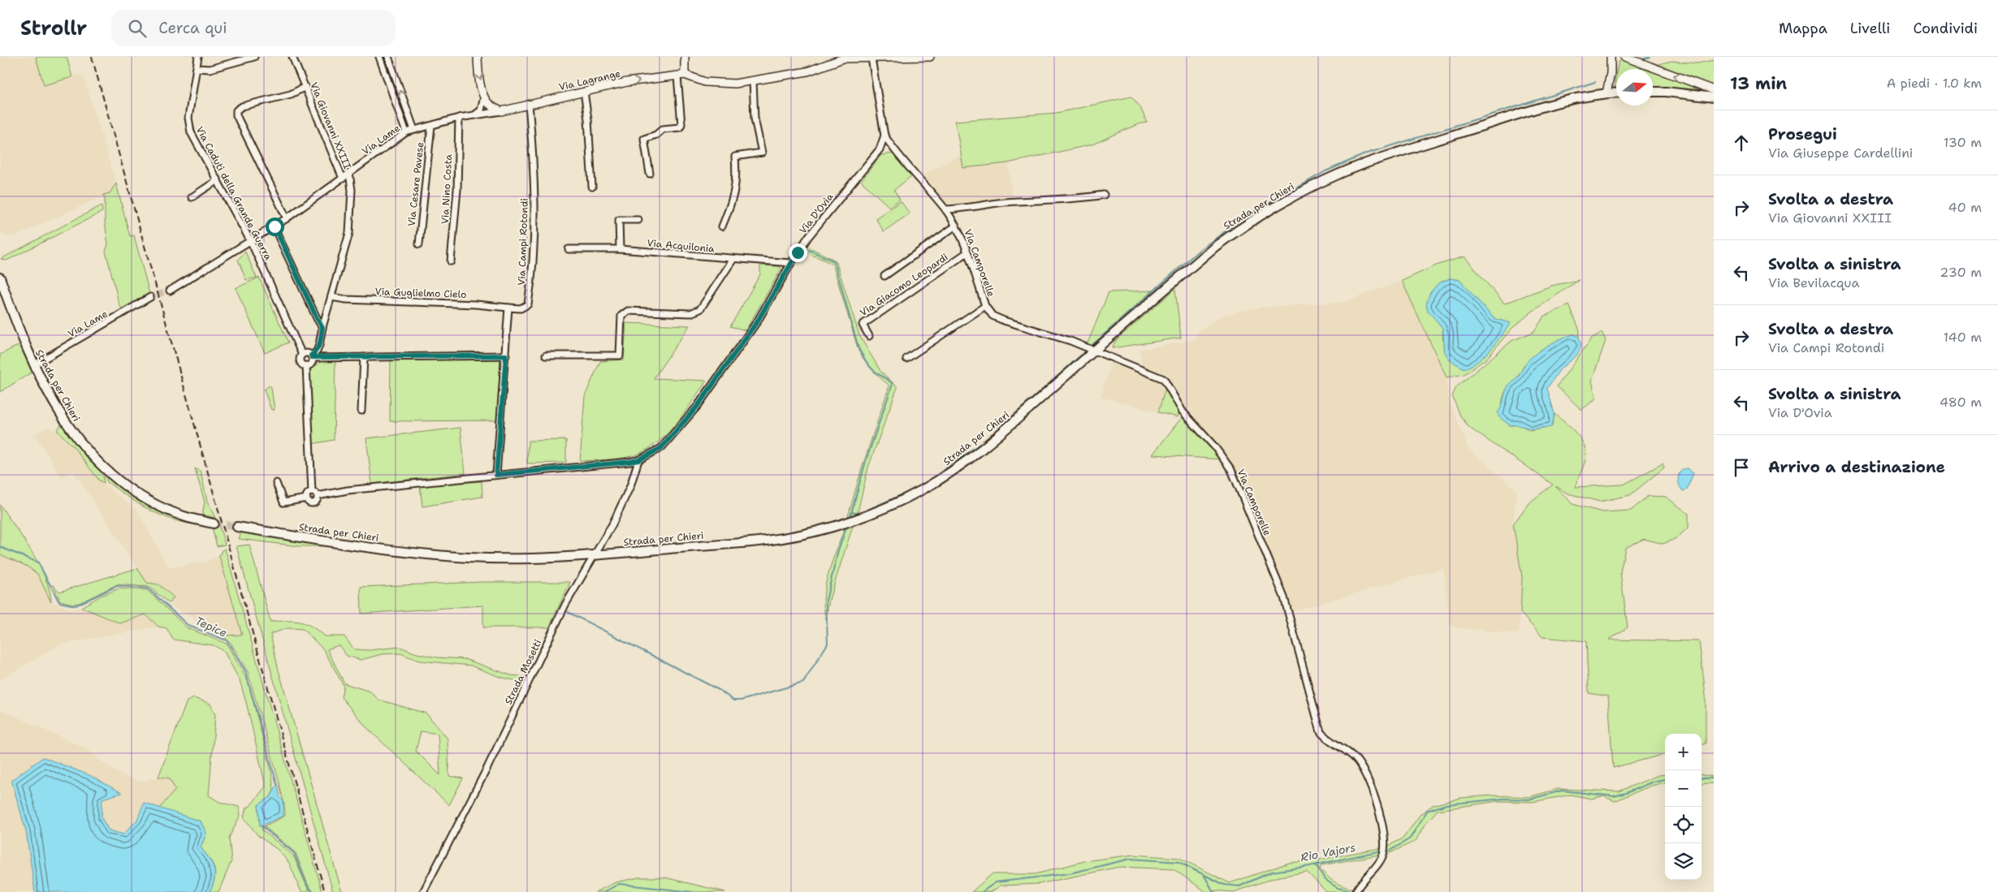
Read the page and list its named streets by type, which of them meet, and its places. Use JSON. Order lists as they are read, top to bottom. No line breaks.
{"streets":{"main road":["Strada per Chieri"],"street":["Via Lagrange","Via Giovanni XXIII","Via Lame","Via Cesare Pavese","Via Nino Costa","Via Caduti della Grande Guerra","Via D'Ovia","Via Campi Rotondi","Via Acquilonia","Via Camporelle","Via Giacomo Leopardi","Via Guglielmo Cielo","Strada Mosetti"]},"crossings":[["Via Lagrange","Via Lame"],["Via Lagrange","Via Campi Rotondi"],["Via Giovanni XXIII","Via Lame"],["Via Giovanni XXIII","Via Caduti della Grande Guerra"],["Via Giovanni XXIII","Via Guglielmo Cielo"],["Via Lame","Via Cesare Pavese"],["Via Lame","Via Nino Costa"],["Via Lame","Via Caduti della Grande Guerra"],["Via Lame","Strada per Chieri"],["Strada per Chieri","Via Camporelle"],["Strada per Chieri","Strada Mosetti"],["Via D'Ovia","Via Acquilonia"],["Via D'Ovia","Via Camporelle"],["Via D'Ovia","Strada Mosetti"],["Via Campi Rotondi","Via Guglielmo Cielo"],["Via Camporelle","Via Giacomo Leopardi"]],"one_way":["Via Lagrange"],"water":["Tepice","Rio Vajors"],"north":"right","page":{"header":"Strollr","search":"Cerca qui","nav":["Mappa","Livelli","Condividi"],"heading":["13 min","A piedi · 1.0 km"],"list":[["Prosegui","Via Giuseppe Cardellini","130 m"],["Svolta a destra","Via Giovanni XXIII","40 m"],["Svolta a sinistra","Via Bevilacqua","230 m"],["Svolta a destra","Via Campi Rotondi","140 m"],["Svolta a sinistra","Via D'Ovia","480 m"],"Arrivo a destinazione"],"map_buttons":["+","−"]}}
